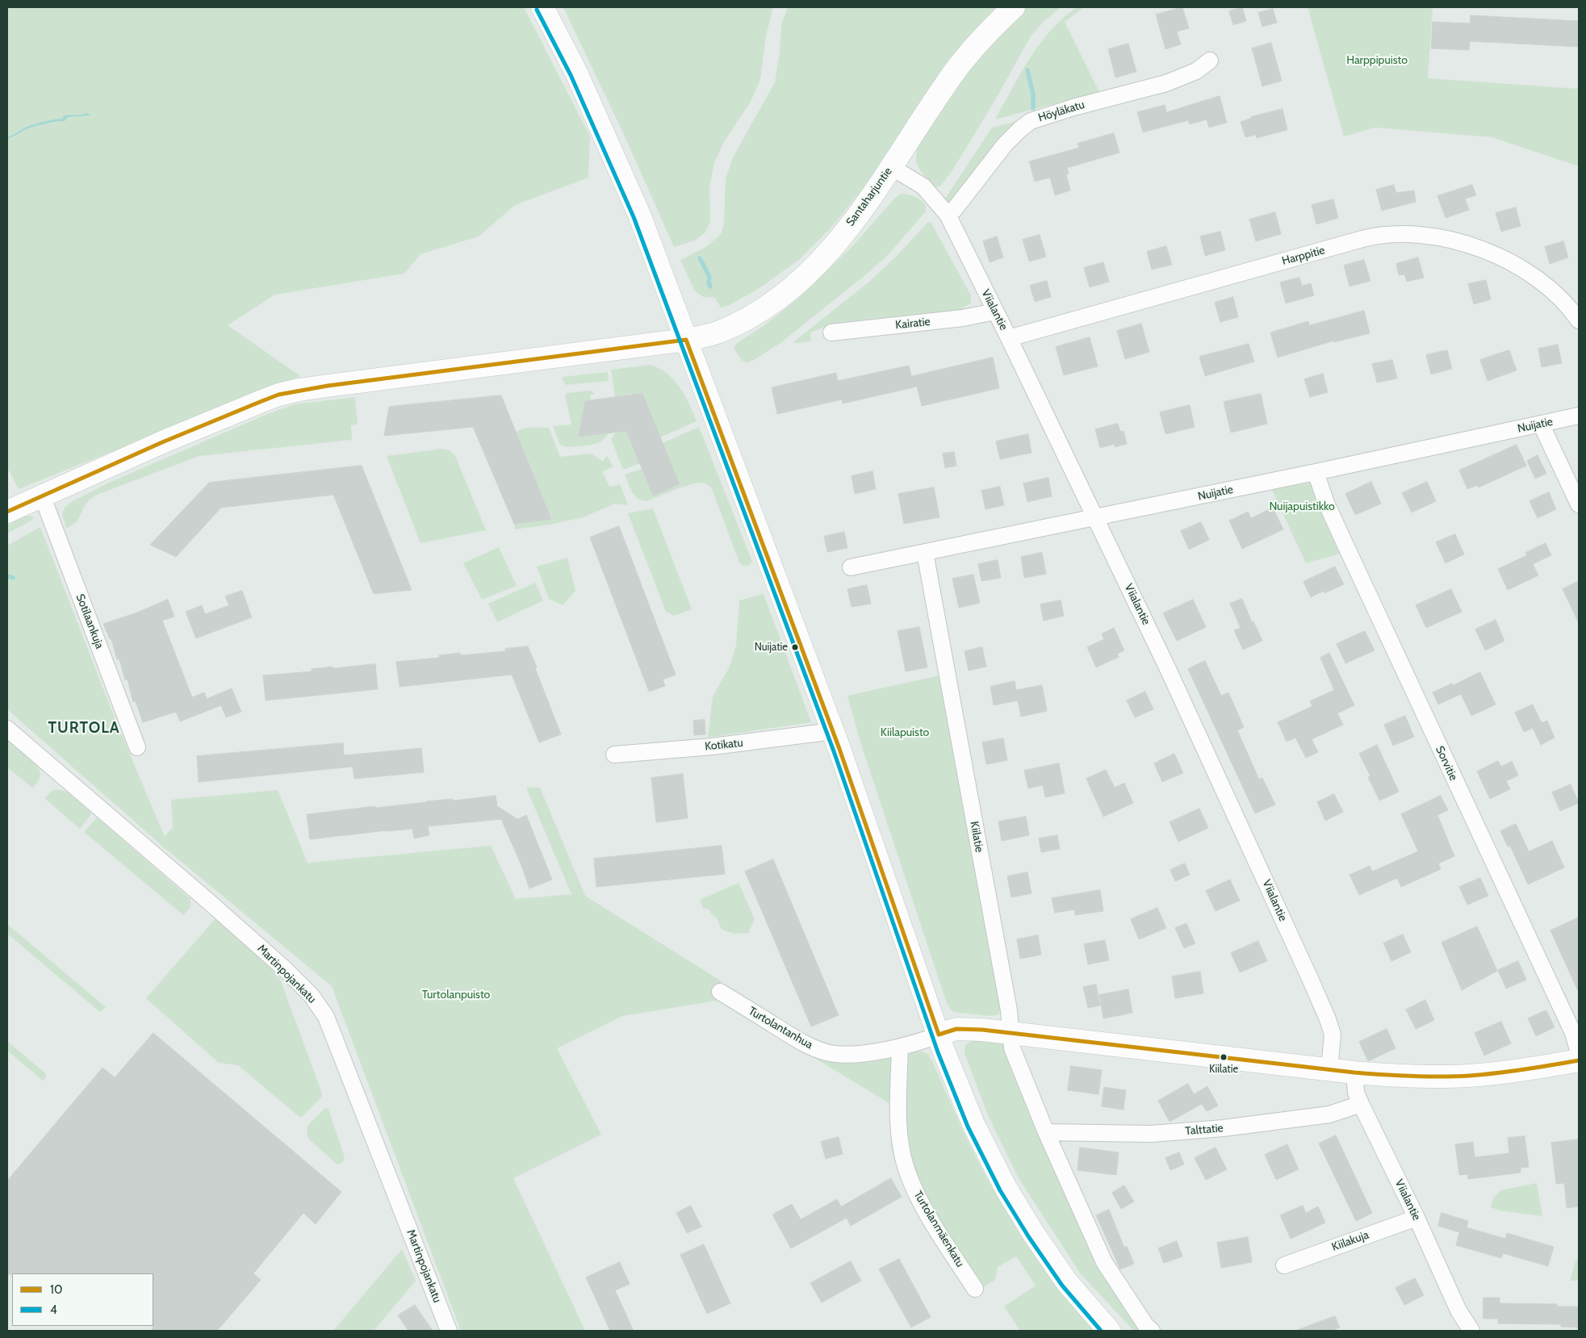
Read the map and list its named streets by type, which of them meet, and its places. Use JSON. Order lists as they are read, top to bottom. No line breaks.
{"streets":{"main road":["Santaharjuntie"],"street":["Höyläkatu","Harppitie","Viialantie","Kairatie","Nuijatie","Sotilaankuja","Kotikatu","Sorvitie","Kiilatie","Martinpojankatu","Turtolantanhua","Talttatie","Turtolanmäenkatu","Kiilakuja"]},"crossings":[["Höyläkatu","Viialantie"],["Santaharjuntie","Viialantie"],["Santaharjuntie","Sotilaankuja"],["Harppitie","Viialantie"],["Viialantie","Kairatie"],["Viialantie","Nuijatie"],["Viialantie","Talttatie"],["Viialantie","Kiilakuja"],["Nuijatie","Sorvitie"],["Nuijatie","Kiilatie"],["Kiilatie","Talttatie"],["Turtolantanhua","Turtolanmäenkatu"]],"districts":["TURTOLA"],"parks":["Harppipuisto","Nuijapuistikko","Kiilapuisto","Turtolanpuisto"],"places":["Nuijatie","Kiilatie"],"lines":["transit line 4","transit line 10"],"legend":["10","4"]}
